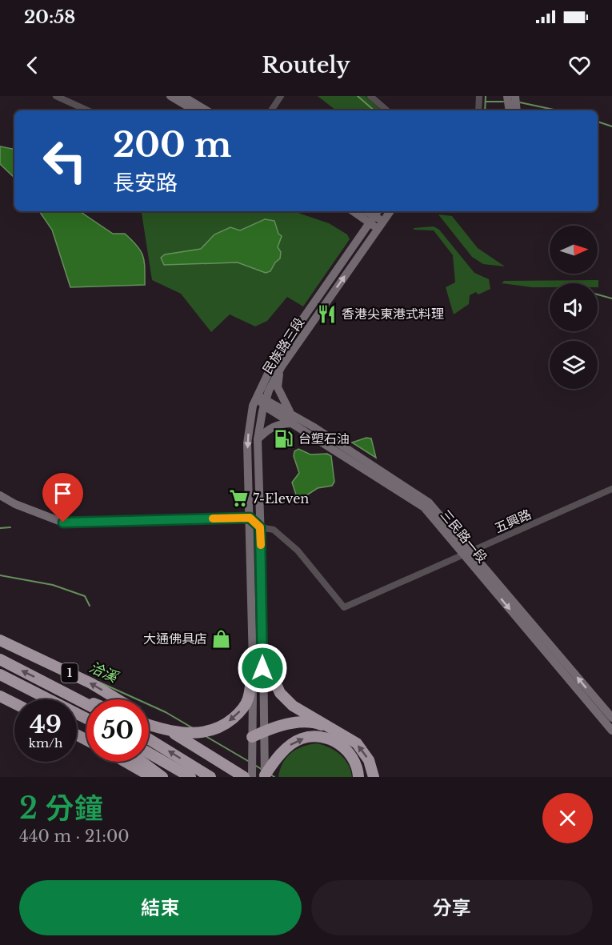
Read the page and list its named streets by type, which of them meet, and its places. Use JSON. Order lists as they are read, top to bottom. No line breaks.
{"streets":{"highway":["1"],"street":["民族路三段","五興路","三民路一段"]},"crossings":[["民族路三段","五興路"],["民族路三段","三民路一段"],["五興路","三民路一段"]],"water":["洽溪"],"places":{"restaurant":["香港尖東港式料理"],"fuel station":["台塑石油"],"supermarket":["7-Eleven"],"shop":["大通佛具店"]},"north":"right","page":{"status":"20:58","header":"Routely","turn":["200 m","長安路"],"speed":"49 km/h","limit":"50","heading":["2 分鐘","440 m · 21:00"],"buttons":["結束","分享"]}}
